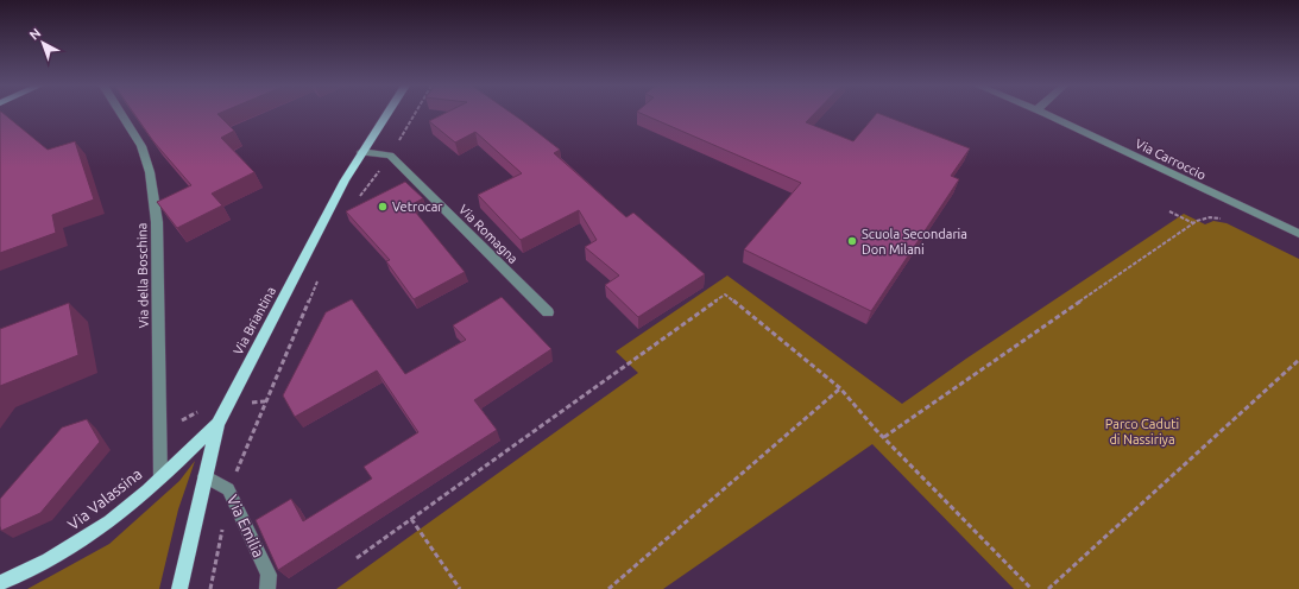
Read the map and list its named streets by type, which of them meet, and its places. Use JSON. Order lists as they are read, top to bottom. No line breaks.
{"streets":{"main road":["Via Briantina","Via Valassina"],"street":["Via Carroccio","Via Romagna","Via della Boschina","Via Emilia"]},"crossings":[["Via della Boschina","Via Valassina"],["Via Briantina","Via Valassina"],["Via Briantina","Via Emilia"]],"parks":["Parco Caduti di Nassiriya"],"places":["Vetrocar","Scuola Secondaria Don Milani"],"north":"top left"}
